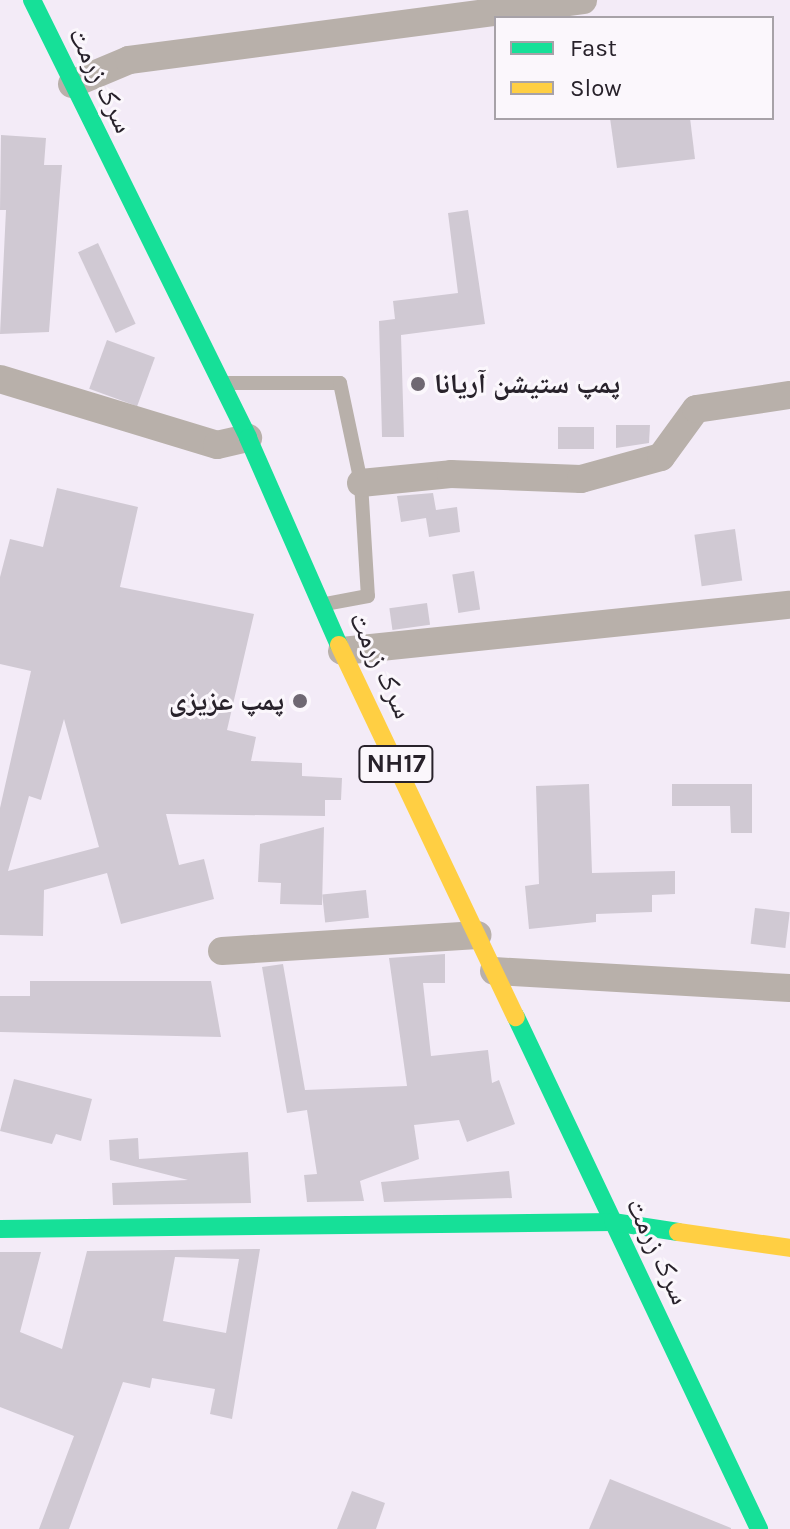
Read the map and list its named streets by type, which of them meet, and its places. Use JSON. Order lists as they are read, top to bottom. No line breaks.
{"streets":{"main road":["سرک زرمت","NH17"]},"places":["پمپ ستیشن آریانا","پمپ عزیزی"],"legend":["Fast","Slow"]}
